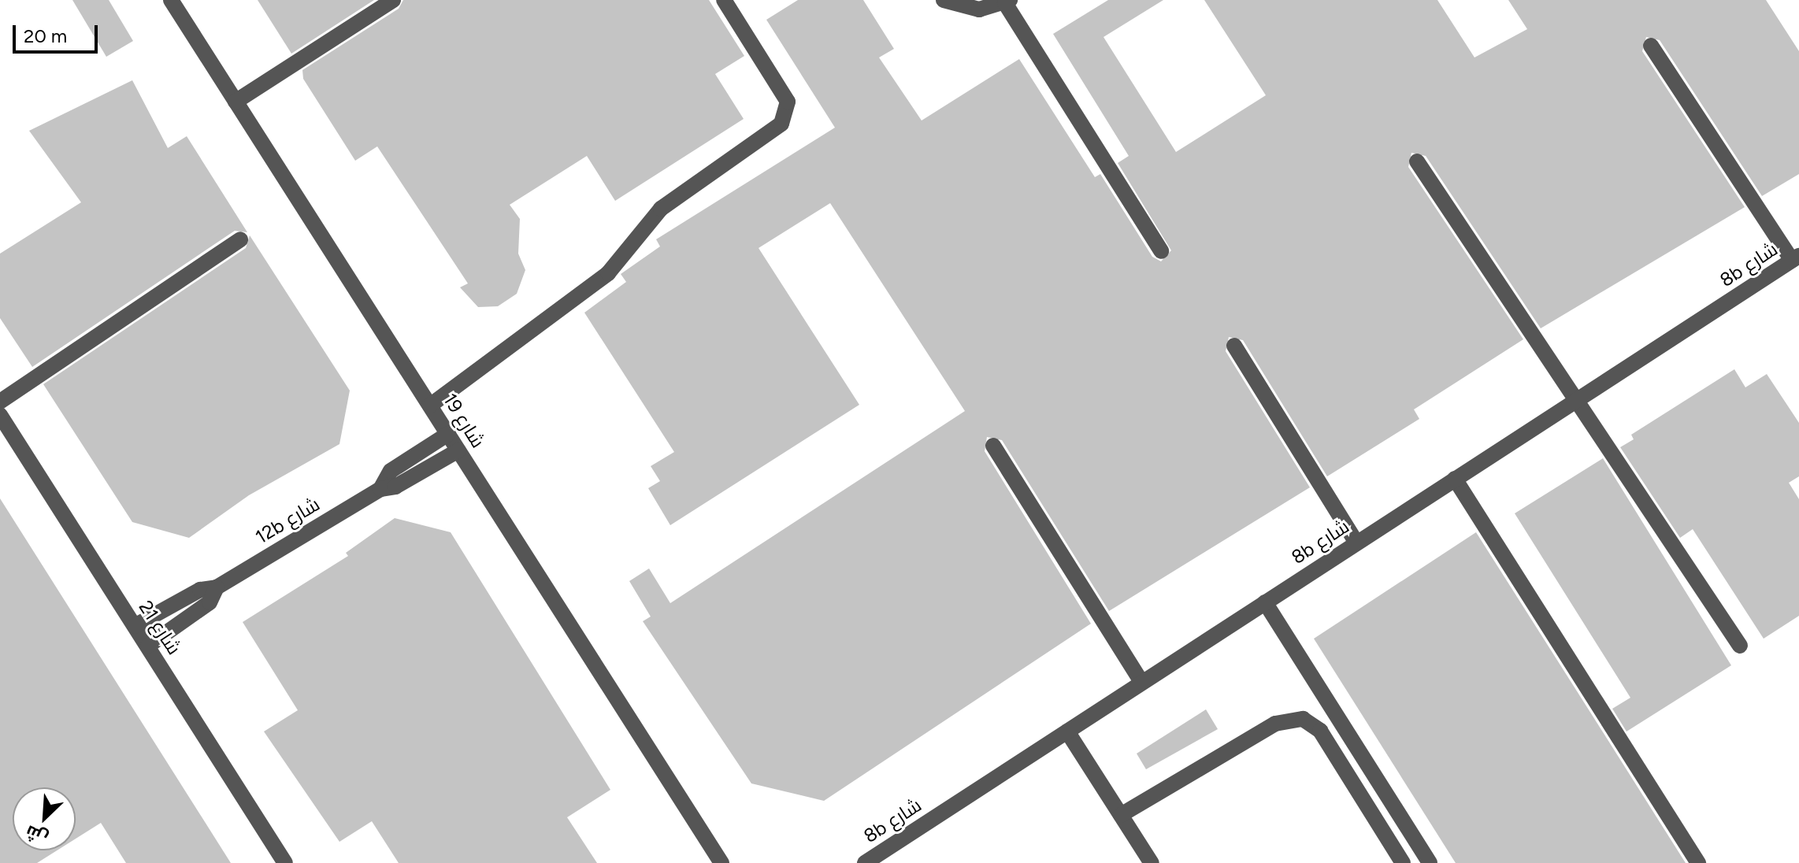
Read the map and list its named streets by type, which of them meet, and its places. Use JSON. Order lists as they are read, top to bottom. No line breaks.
{"streets":{"street":["8b شارع","شارع 19","12b شارع","شارع 21"]},"crossings":[["شارع 19","12b شارع"],["12b شارع","شارع 21"]],"scale_bar":"20 m","north":"bottom left"}
